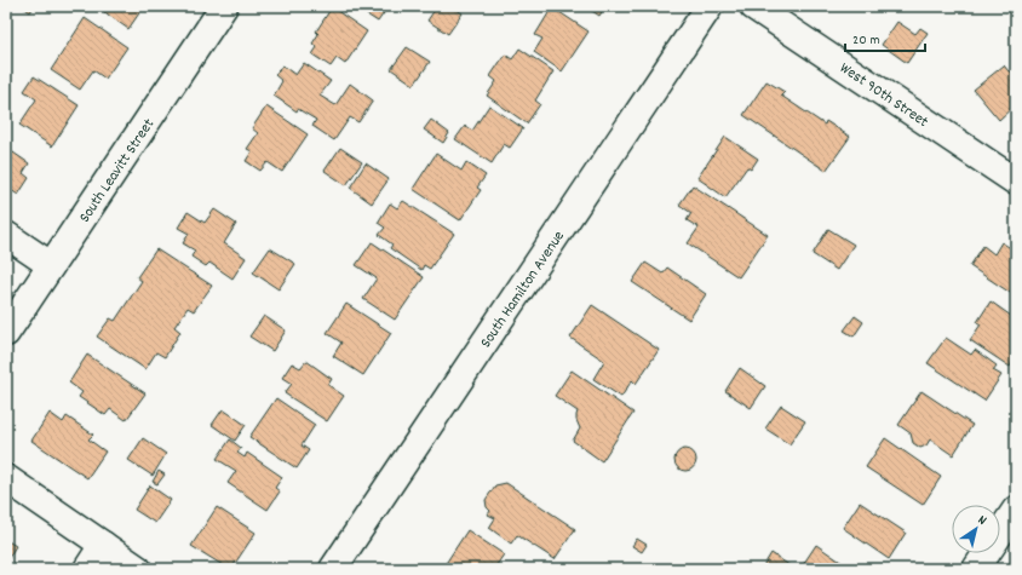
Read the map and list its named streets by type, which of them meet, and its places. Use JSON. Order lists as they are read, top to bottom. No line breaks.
{"streets":{"street":["West 90th Street","South Leavitt Street","South Hamilton Avenue"]},"scale_bar":"20 m","north":"top right"}
